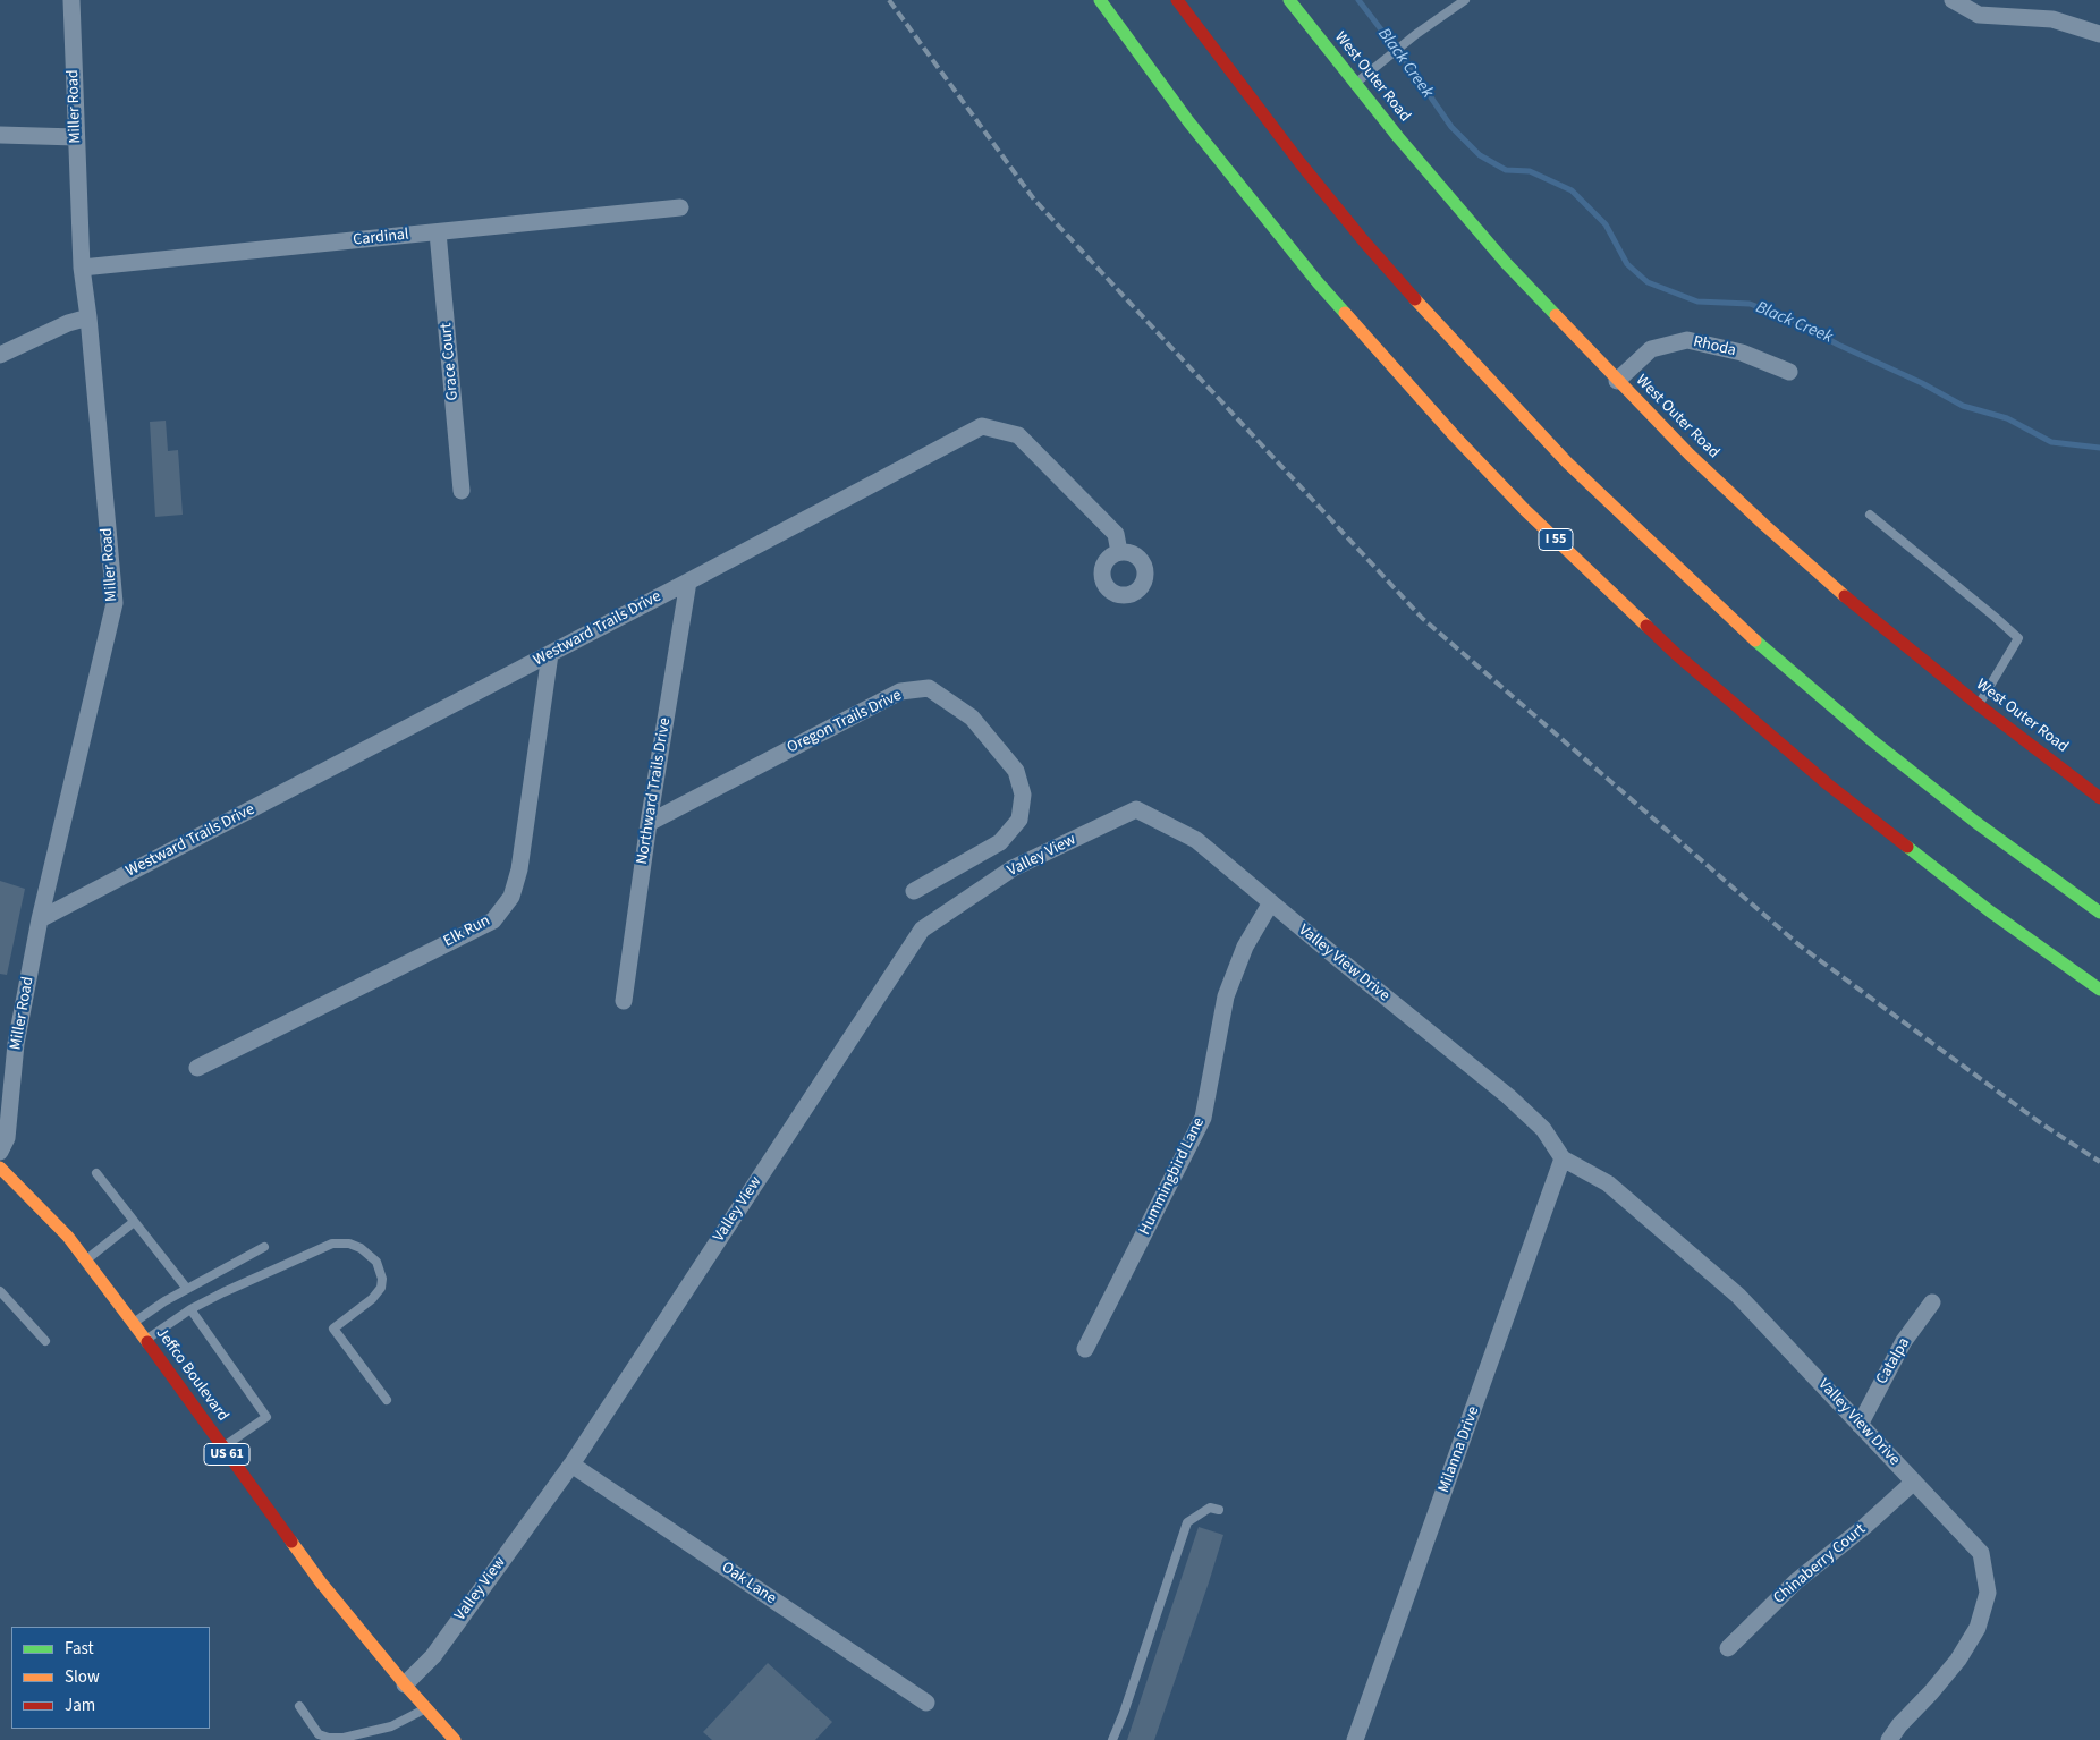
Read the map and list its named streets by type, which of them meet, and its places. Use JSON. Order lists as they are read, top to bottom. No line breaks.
{"streets":{"main road":["West Outer Road","I 55","Jeffco Boulevard","US 61"],"street":["Miller Road","Cardinal","Rhoda","Grace Court","Westward Trails Drive","Oregon Trails Drive","Northward Trails Drive","Valley View","Elk Run","Valley View Drive","Hummingbird Lane","Catalpa","Milanna Drive","Chinaberry Court","Oak Lane"]},"crossings":[["West Outer Road","Rhoda"],["Miller Road","Cardinal"],["Miller Road","Westward Trails Drive"],["Cardinal","Grace Court"],["Westward Trails Drive","Northward Trails Drive"],["Westward Trails Drive","Elk Run"],["Oregon Trails Drive","Northward Trails Drive"],["Valley View","Valley View Drive"],["Valley View","Jeffco Boulevard"],["Valley View","Oak Lane"],["Valley View Drive","Hummingbird Lane"],["Valley View Drive","Catalpa"],["Valley View Drive","Milanna Drive"],["Valley View Drive","Chinaberry Court"]],"water":["Black Creek"],"legend":["Fast","Slow","Jam"]}
